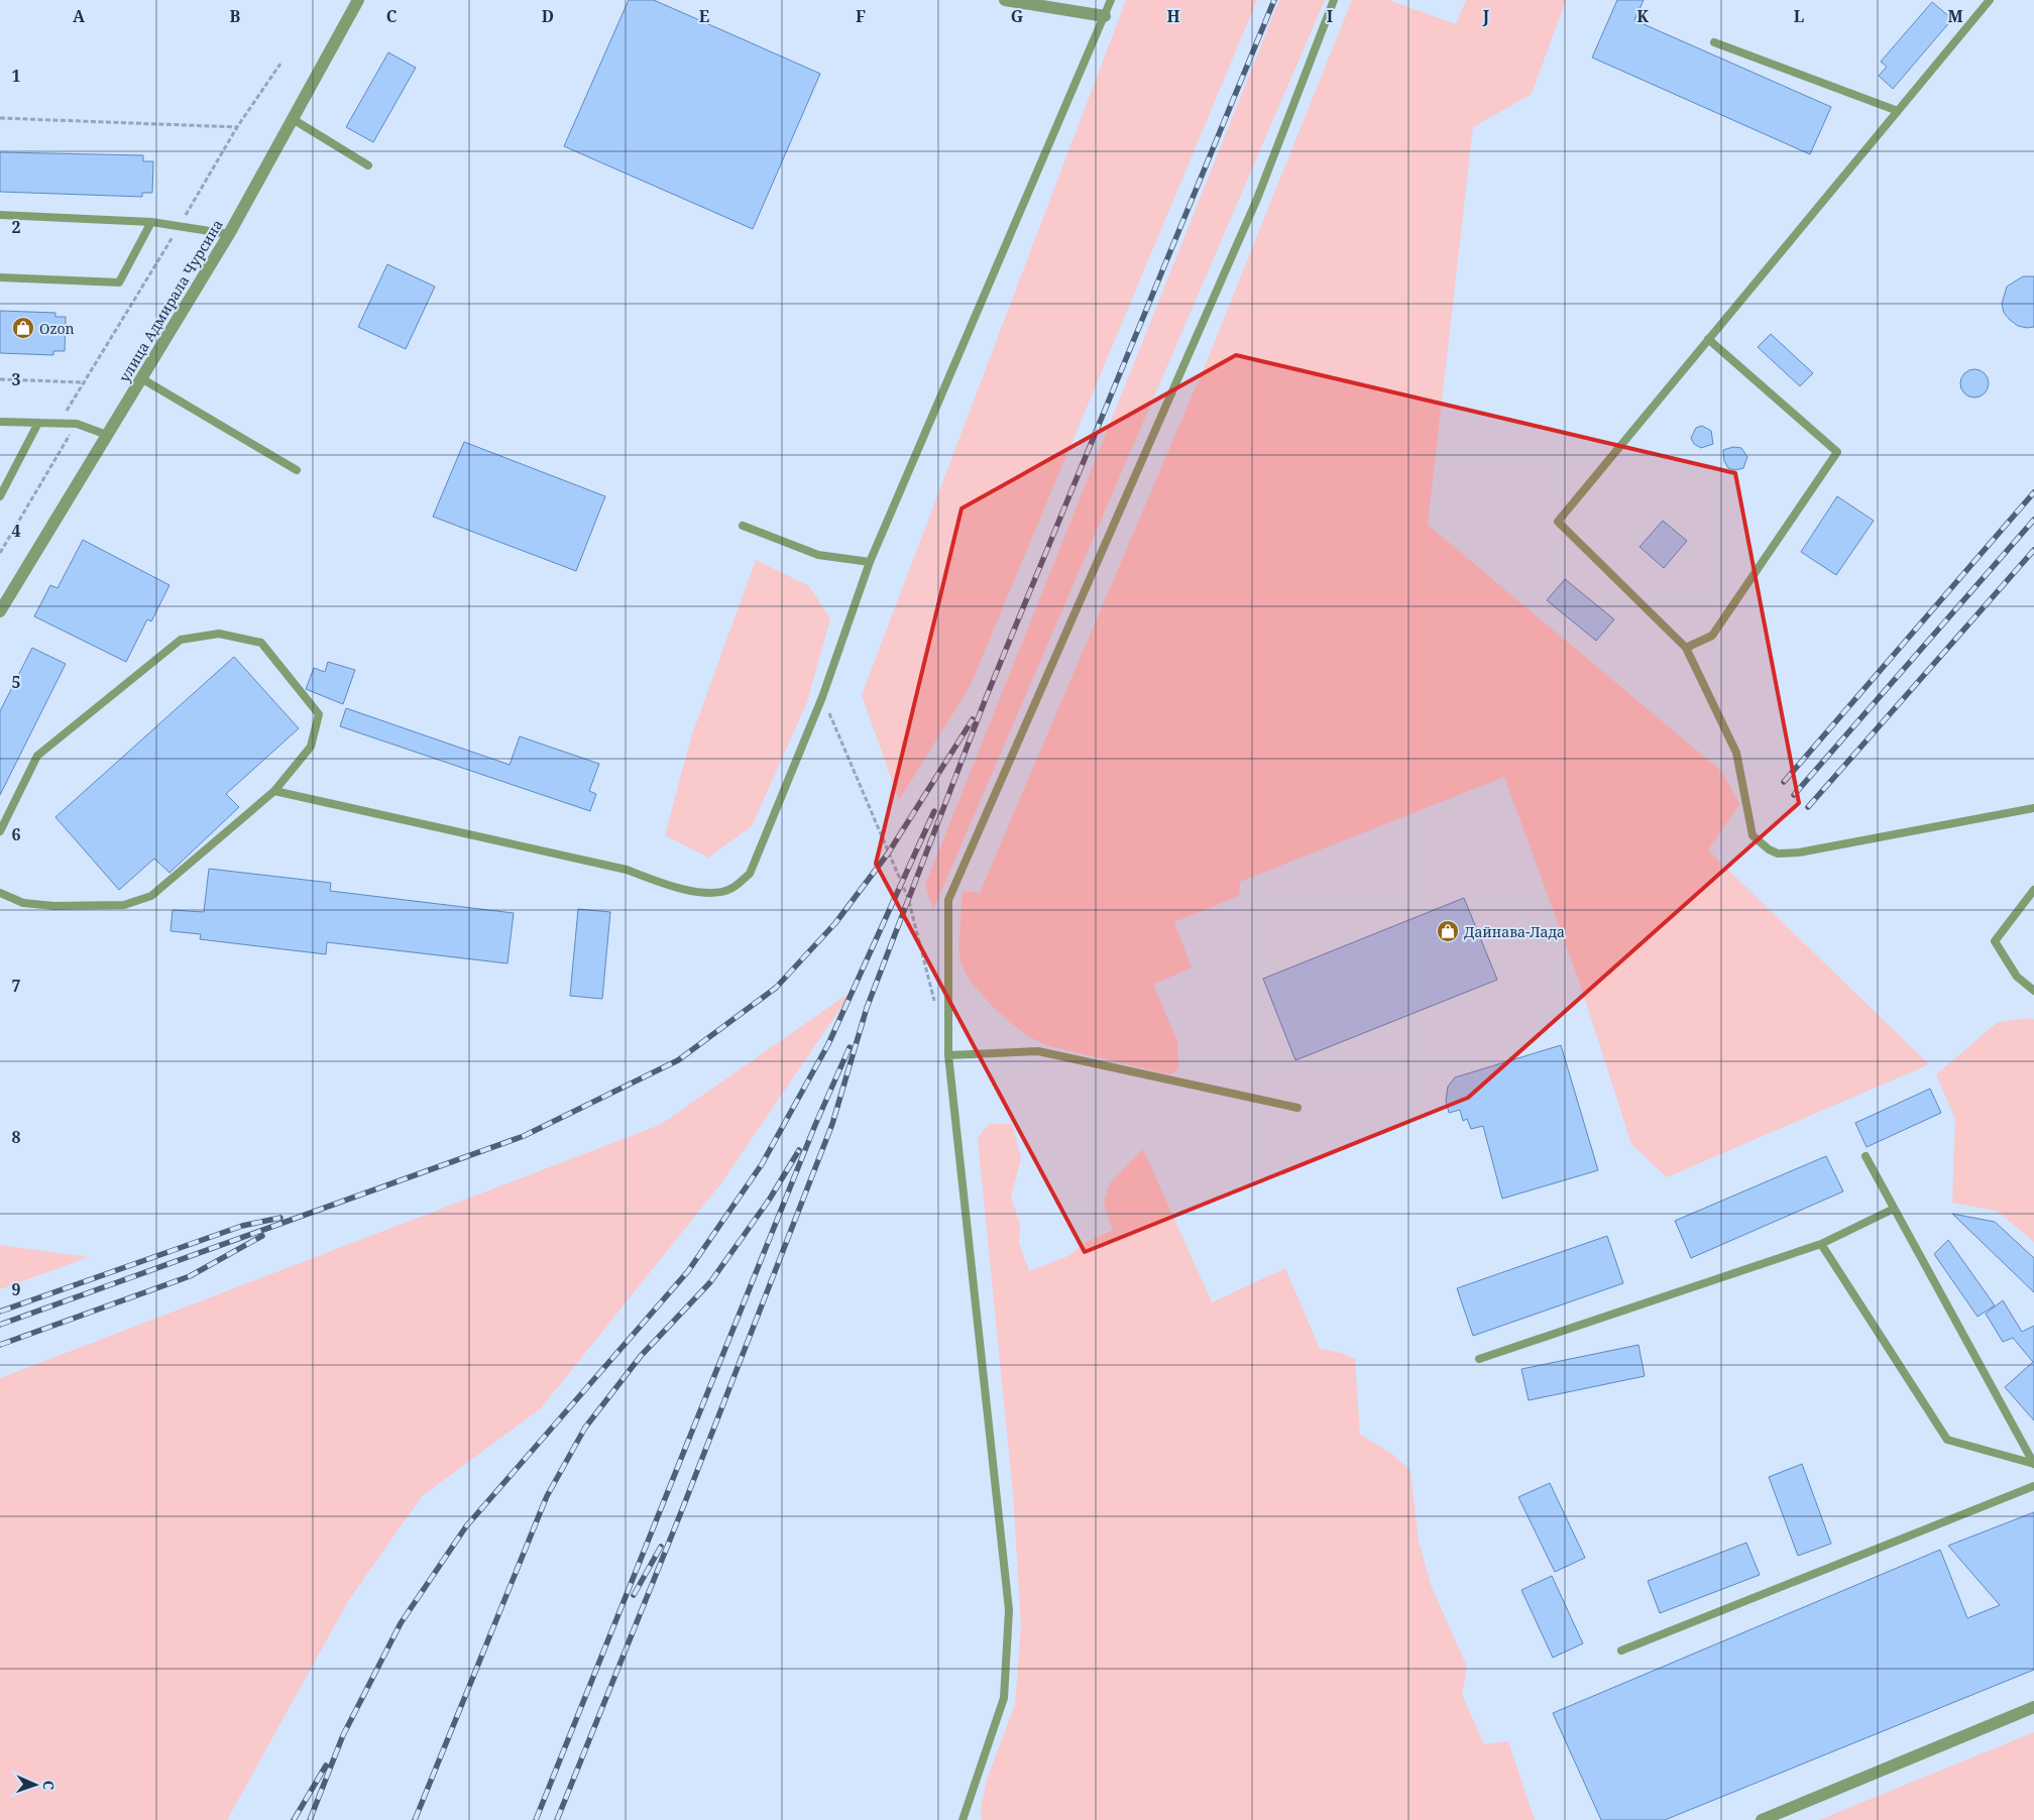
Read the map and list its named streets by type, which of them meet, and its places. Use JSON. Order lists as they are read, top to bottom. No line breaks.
{"streets":{"street":["улица Адмирала Чурсина"]},"places":{"shop":["Ozon","Дайнава-Лада"]},"north":"right","grid":{"columns":["A","B","C","D","E","F","G","H","I","J","K","L","M"],"rows":["1","2","3","4","5","6","7","8","9"]}}
